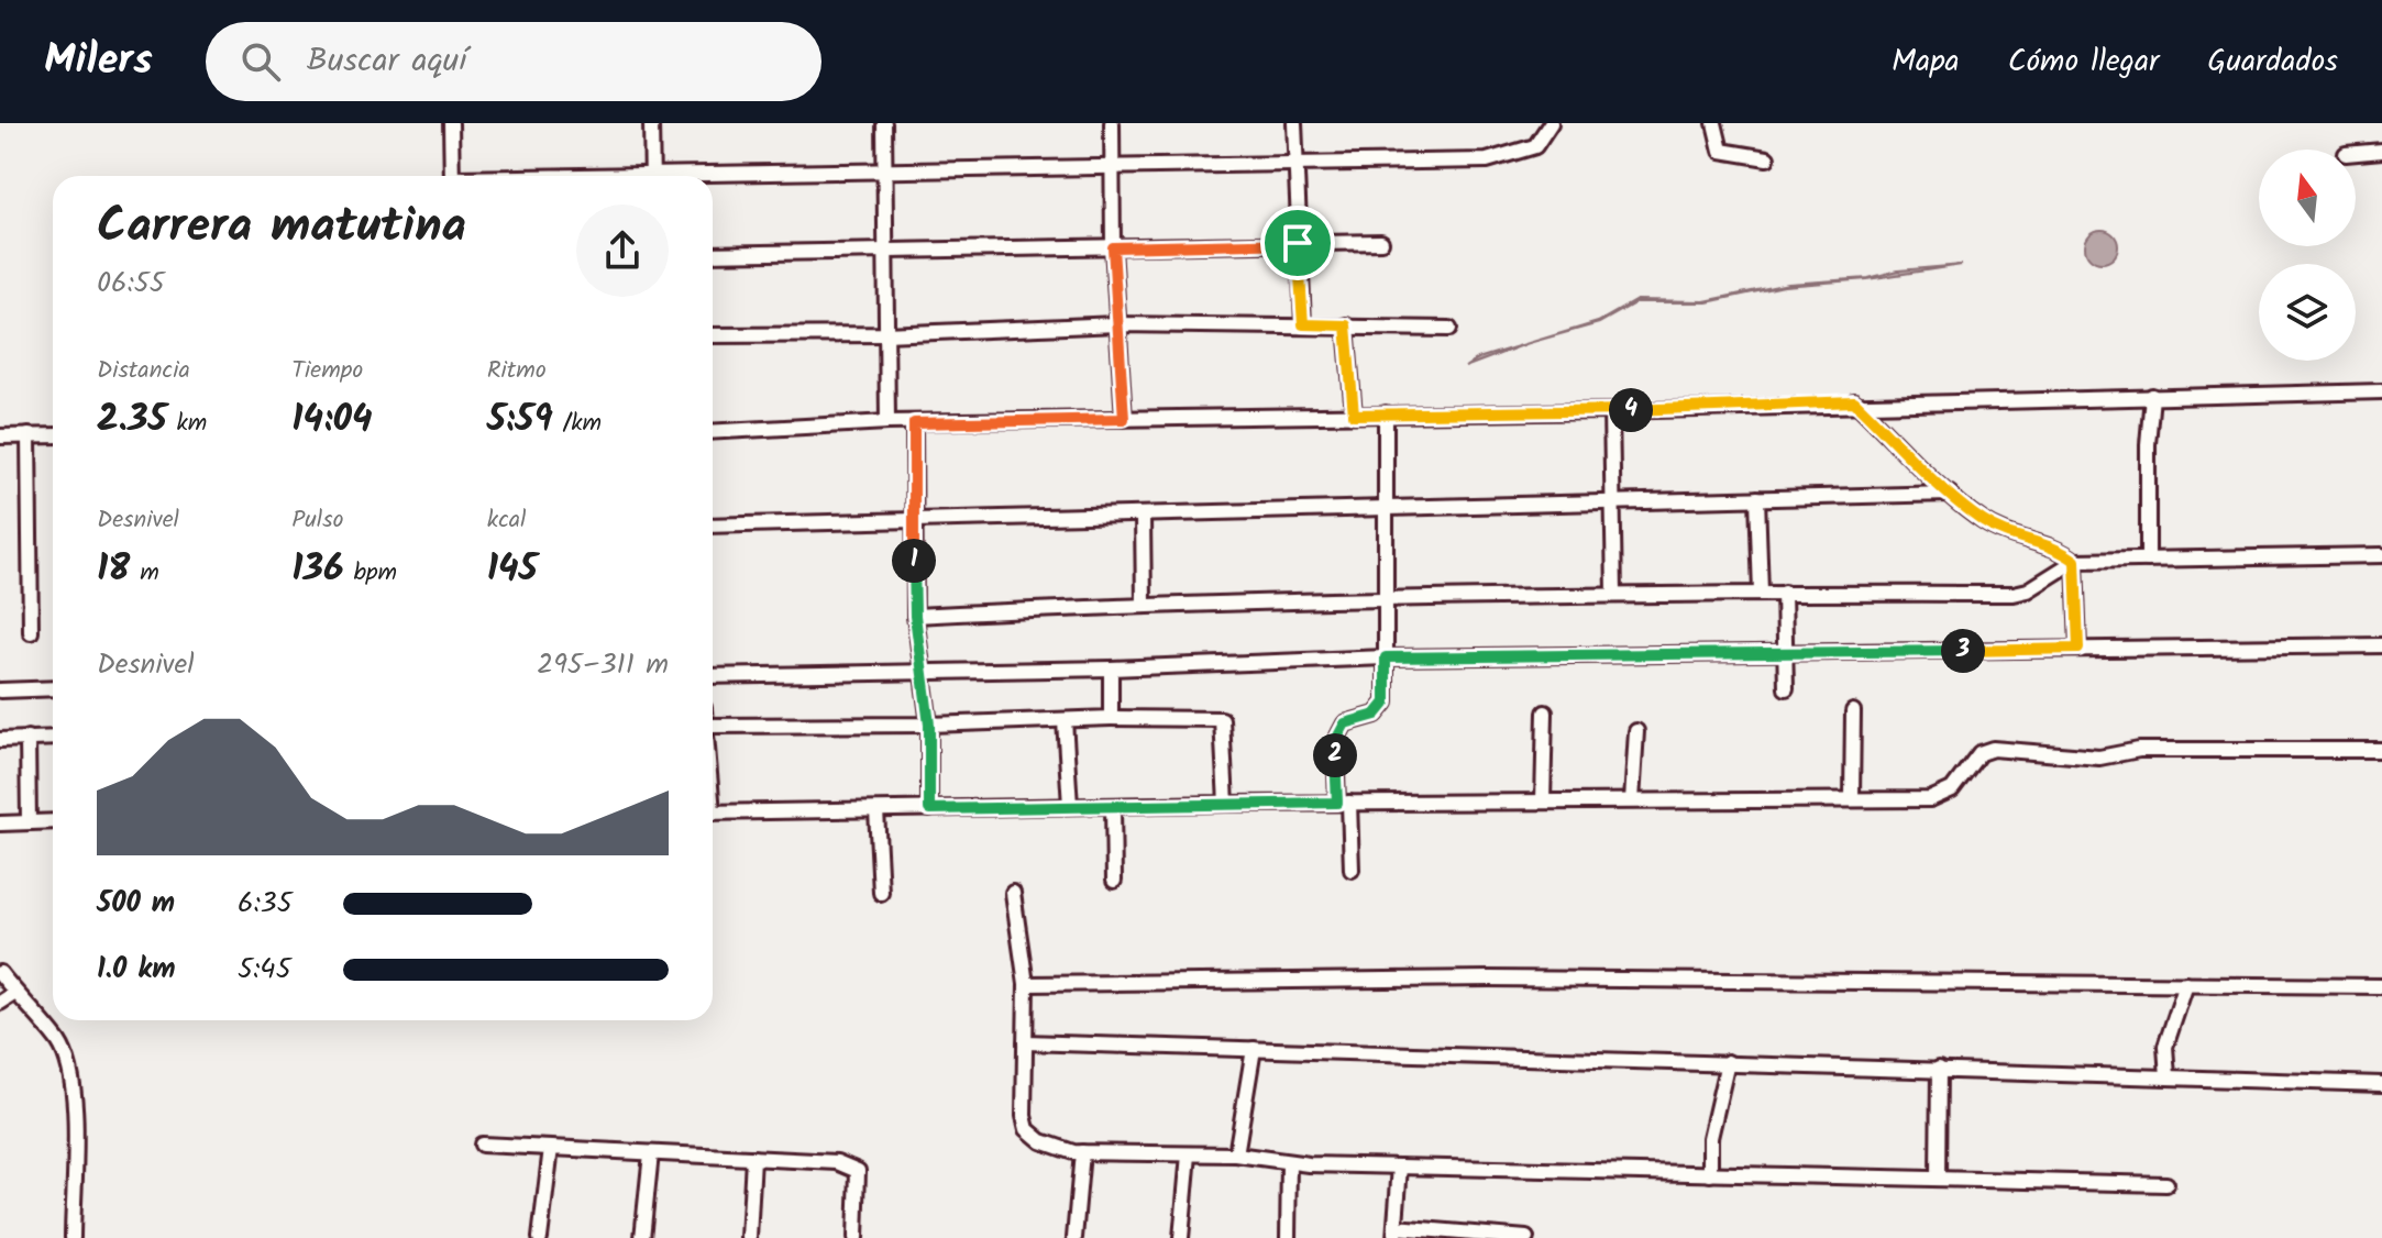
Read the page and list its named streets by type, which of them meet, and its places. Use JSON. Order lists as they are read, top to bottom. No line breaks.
{"north":"top","page":{"header":"Milers","search":"Buscar aquí","nav":["Mapa","Cómo llegar","Guardados"],"heading":["Carrera matutina","06:55"],"stats":[["Distancia","2.35 km"],["Tiempo","14:04"],["Ritmo","5:59 /km"],["Desnivel","18 m"],["Pulso","136 bpm"],["kcal","145"]],"pins":["4","1","3","2"],"chart":["Desnivel","295–311 m"],"list":[{"name":"500 m","note":"6:35"},{"name":"1.0 km","note":"5:45"}]}}
